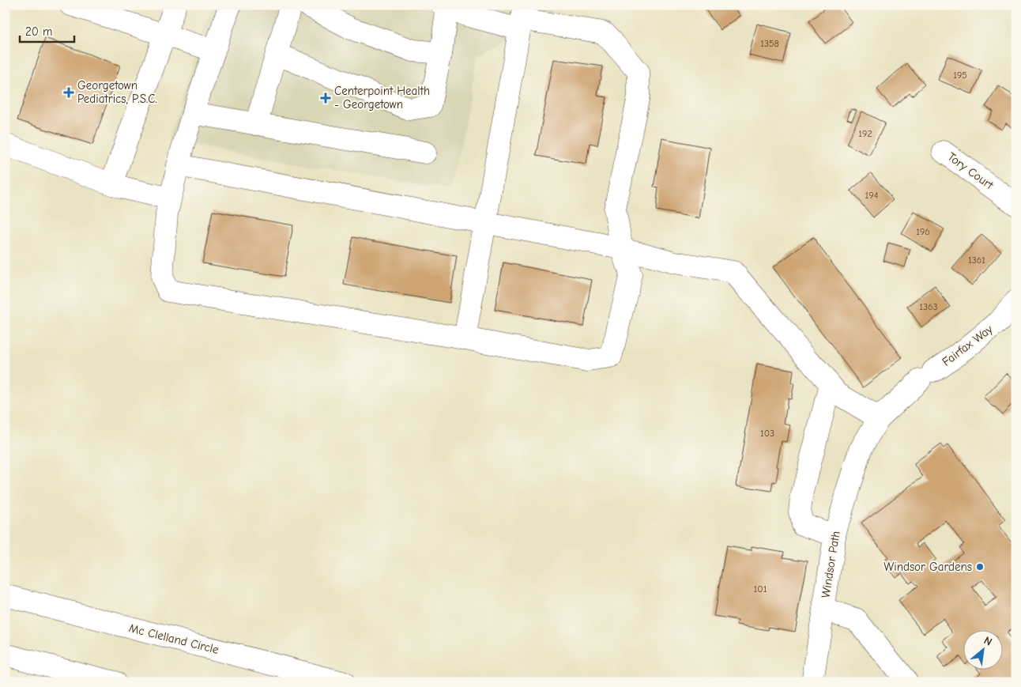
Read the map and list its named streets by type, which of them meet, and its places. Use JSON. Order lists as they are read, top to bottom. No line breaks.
{"streets":{"main road":["Tory Court","Fairfax Way","Windsor Path","Mc Clelland Circle"]},"crossings":[["Fairfax Way","Windsor Path"]],"places":{"health":["Georgetown Pediatrics, P.S.C.","Centerpoint Health - Georgetown"],"other":["Windsor Gardens"]},"house_numbers":["1358","195","192","194","196","1361","1363","103","101"],"scale_bar":"20 m","north":"top right"}
